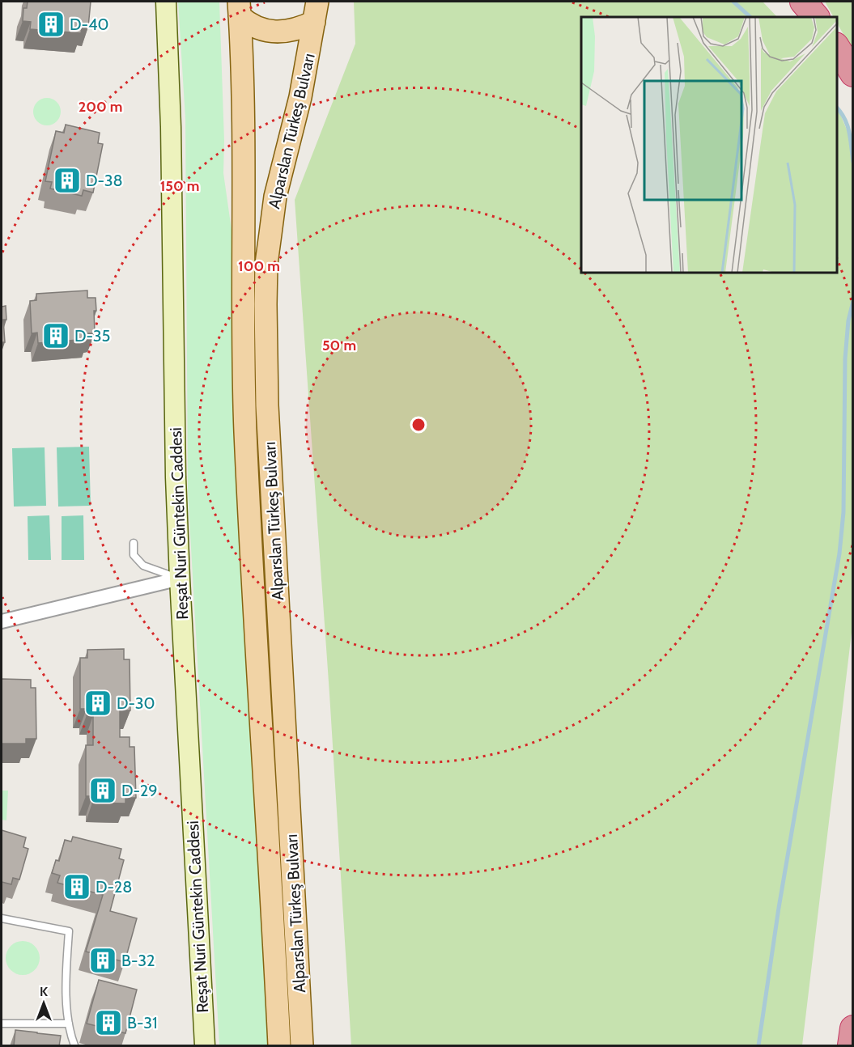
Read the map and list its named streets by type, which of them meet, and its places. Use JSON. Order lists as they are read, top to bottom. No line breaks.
{"streets":{"main road":["Alparslan Türkeş Bulvarı","Reşat Nuri Güntekin Caddesi"]},"places":{"building":["D-40","D-38","D-35","D-30","D-29","D-28","B-32","B-31"]},"north":"top","rings":["200 m","150 m","100 m","50 m"]}
